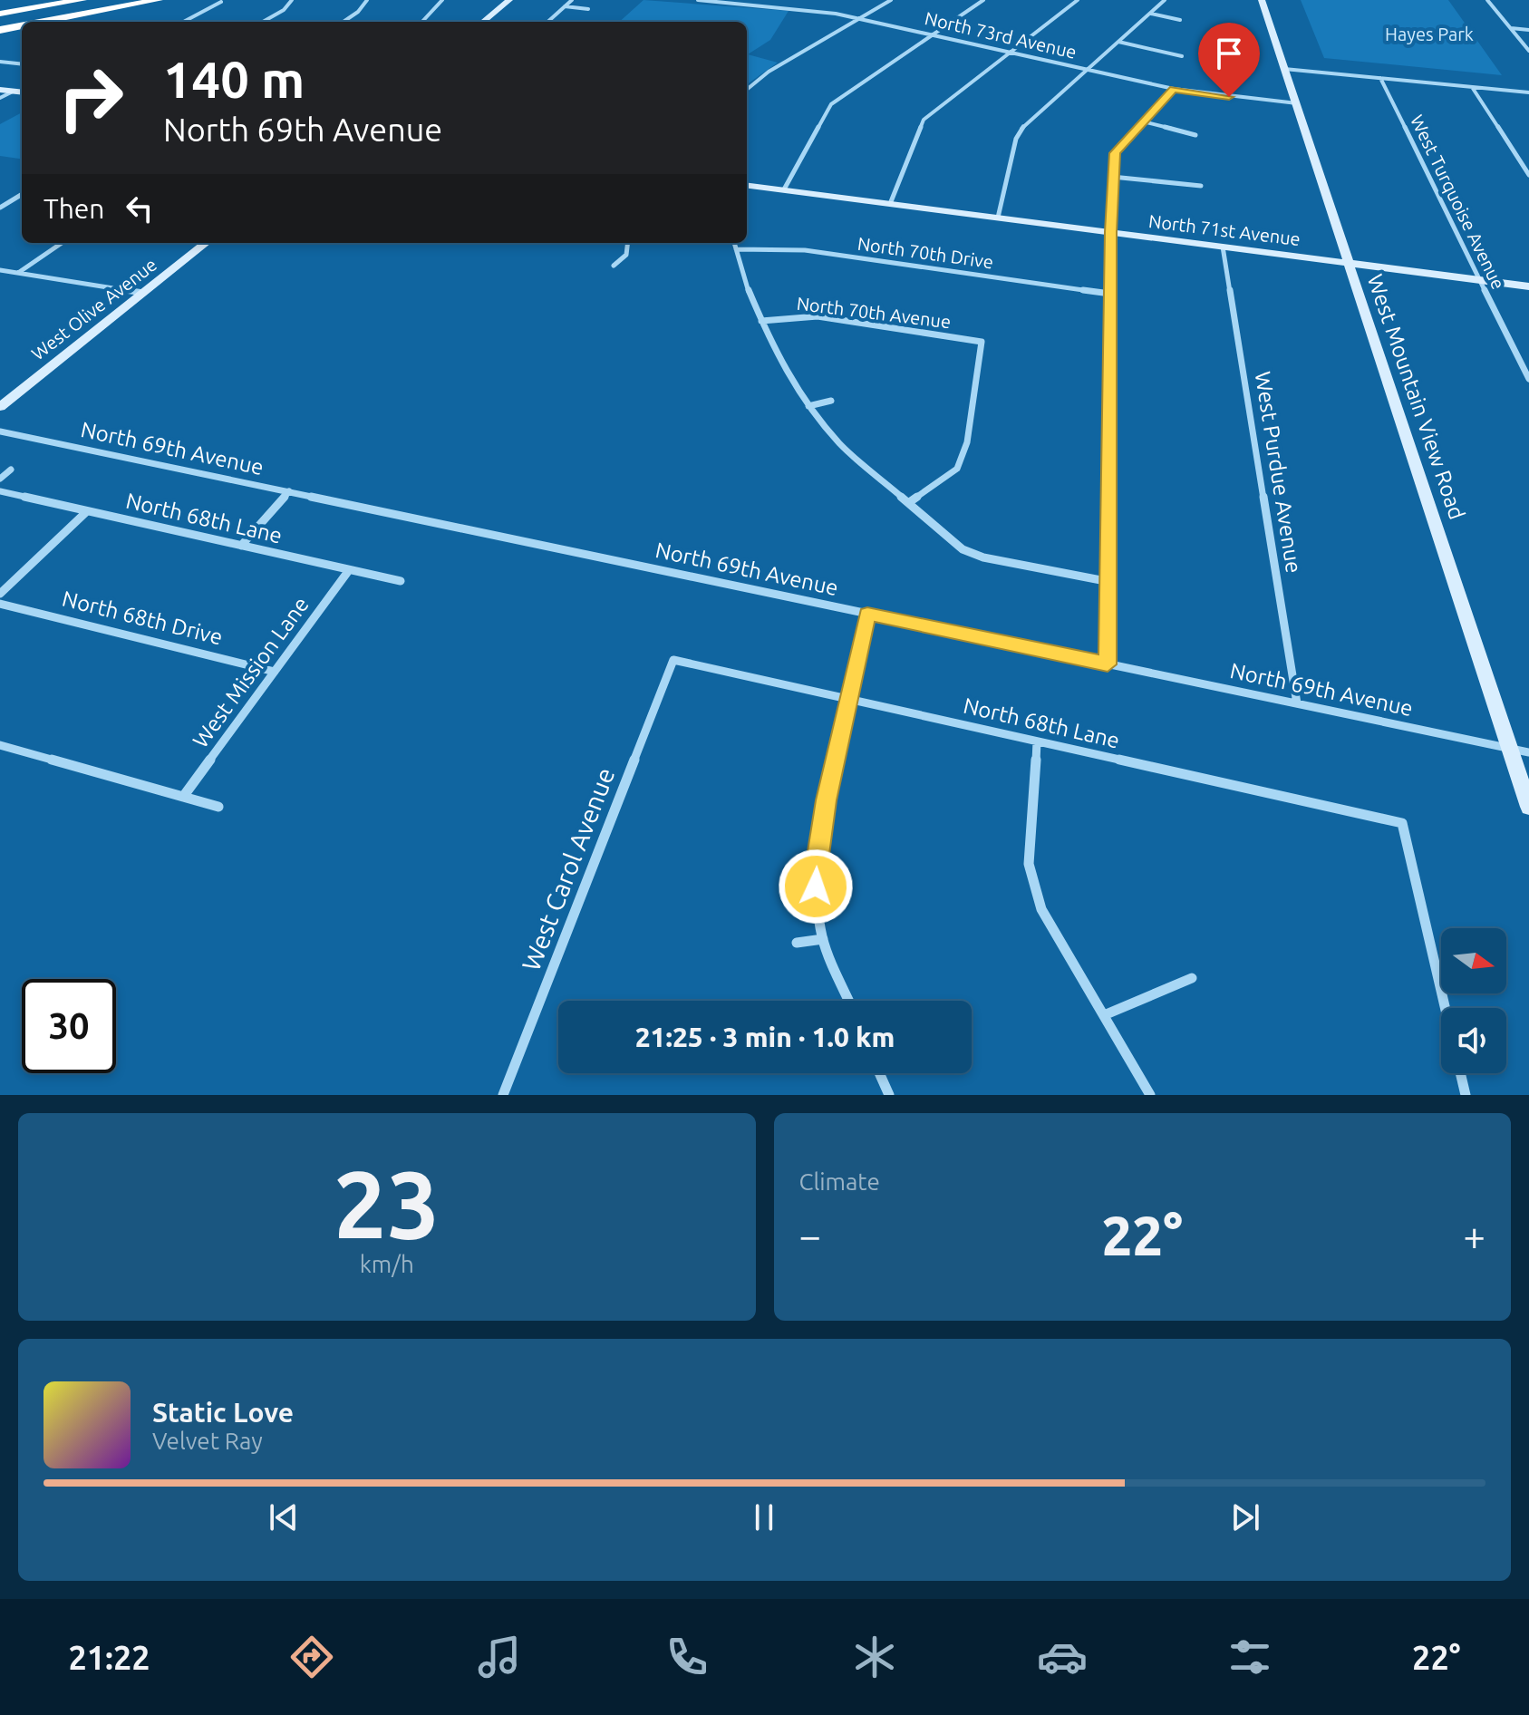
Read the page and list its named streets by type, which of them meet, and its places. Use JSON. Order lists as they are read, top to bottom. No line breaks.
{"streets":{"street":["North 73rd Avenue","West Turquoise Avenue","North 71st Avenue","North 70th Drive","West Olive Avenue","North 70th Avenue","West Mountain View Road","North 69th Avenue","West Purdue Avenue","North 68th Lane","North 68th Drive","West Mission Lane","West Carol Avenue"]},"crossings":[["North 73rd Avenue","West Mountain View Road"],["West Turquoise Avenue","North 71st Avenue"],["North 71st Avenue","West Mountain View Road"],["North 71st Avenue","West Purdue Avenue"],["West Mountain View Road","North 69th Avenue"],["North 69th Avenue","West Purdue Avenue"],["North 68th Lane","West Mission Lane"],["North 68th Lane","West Carol Avenue"],["North 68th Drive","West Mission Lane"]],"parks":["Hayes Park"],"north":"right","page":{"turn":["140 m","North 69th Avenue"],"then":"Then","limit":"30","trip":"21:25 · 3 min · 1.0 km","tile":[["23","km/h"],"Climate"],"heat":["−","22°","+"],"song":["Static Love","Velvet Ray"],"tabs":["21:22","22°"]}}
